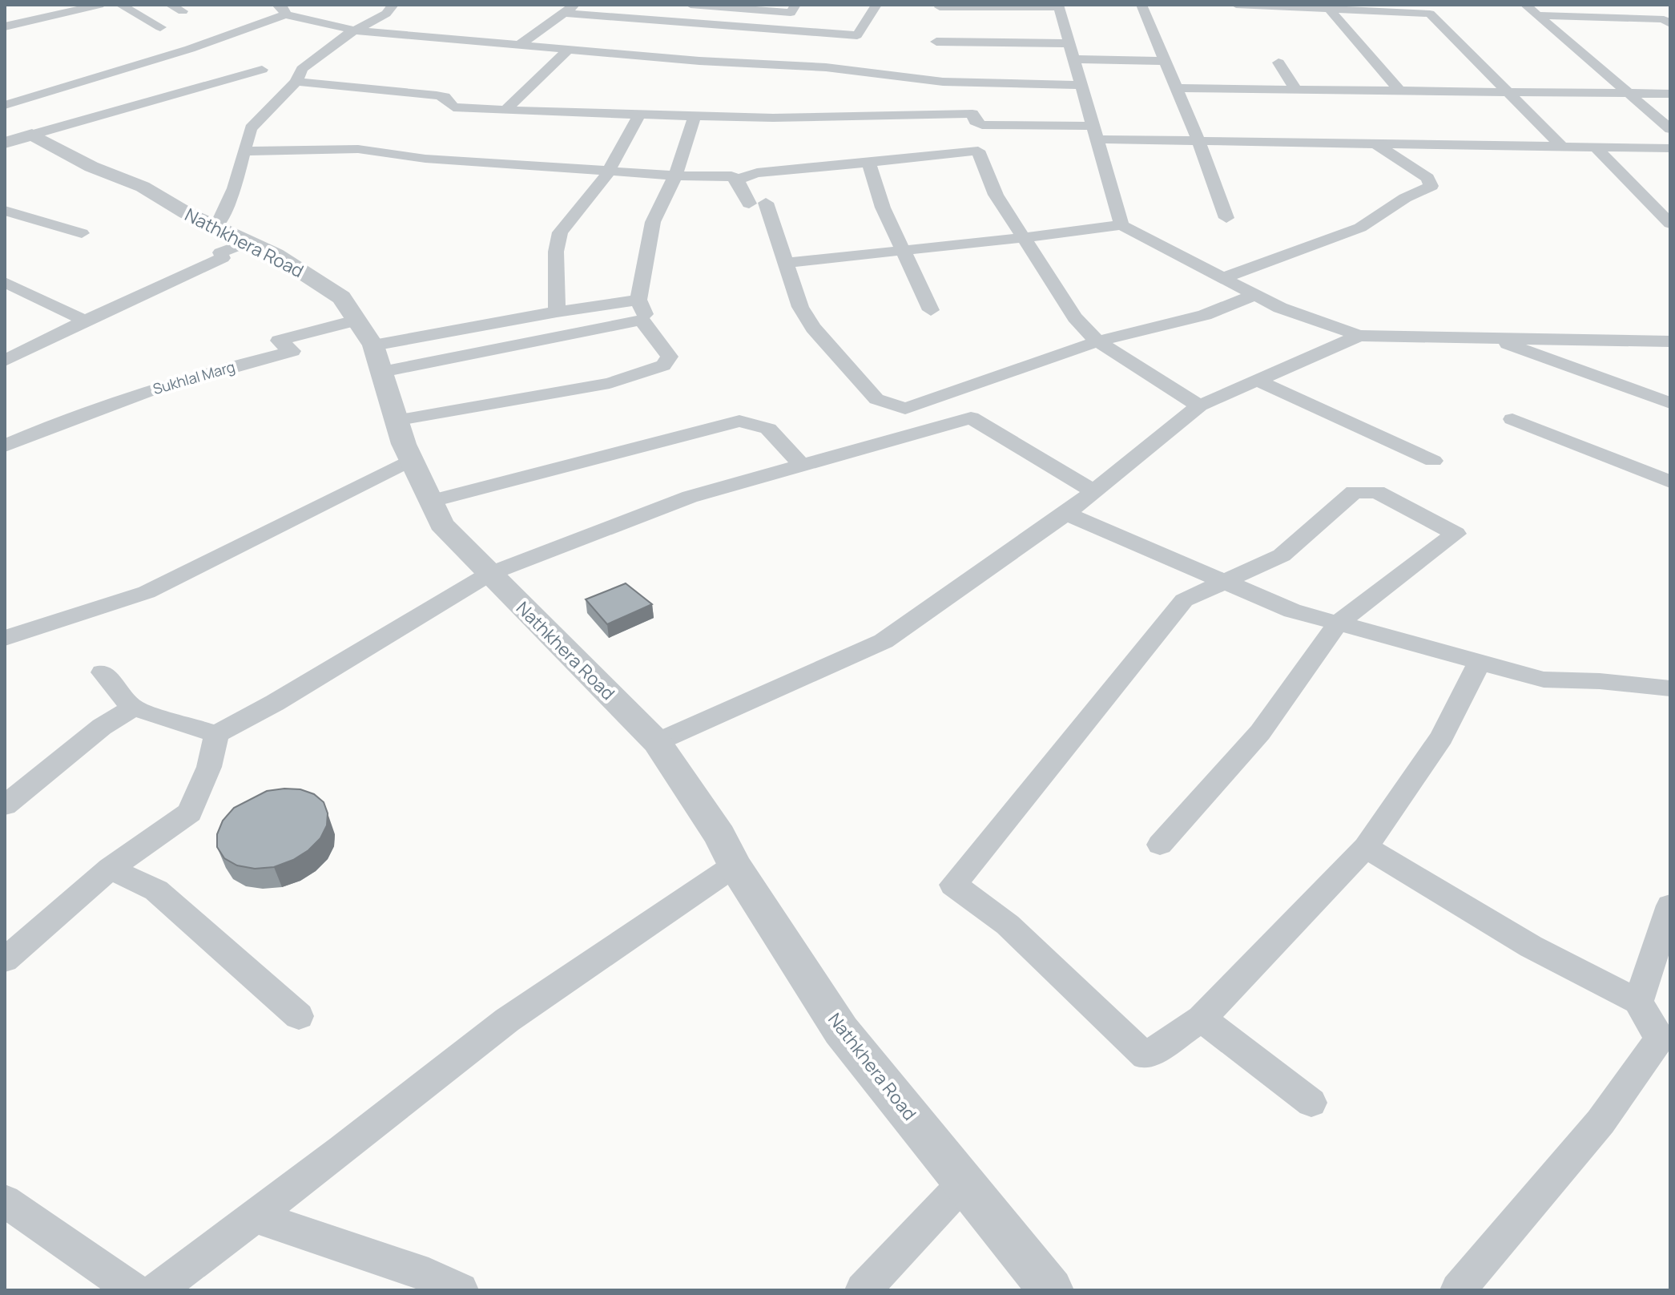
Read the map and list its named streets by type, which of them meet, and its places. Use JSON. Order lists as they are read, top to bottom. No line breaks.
{"streets":{"street":["Nathkhera Road","Sukhlal Marg"]},"crossings":[["Nathkhera Road","Sukhlal Marg"]]}
